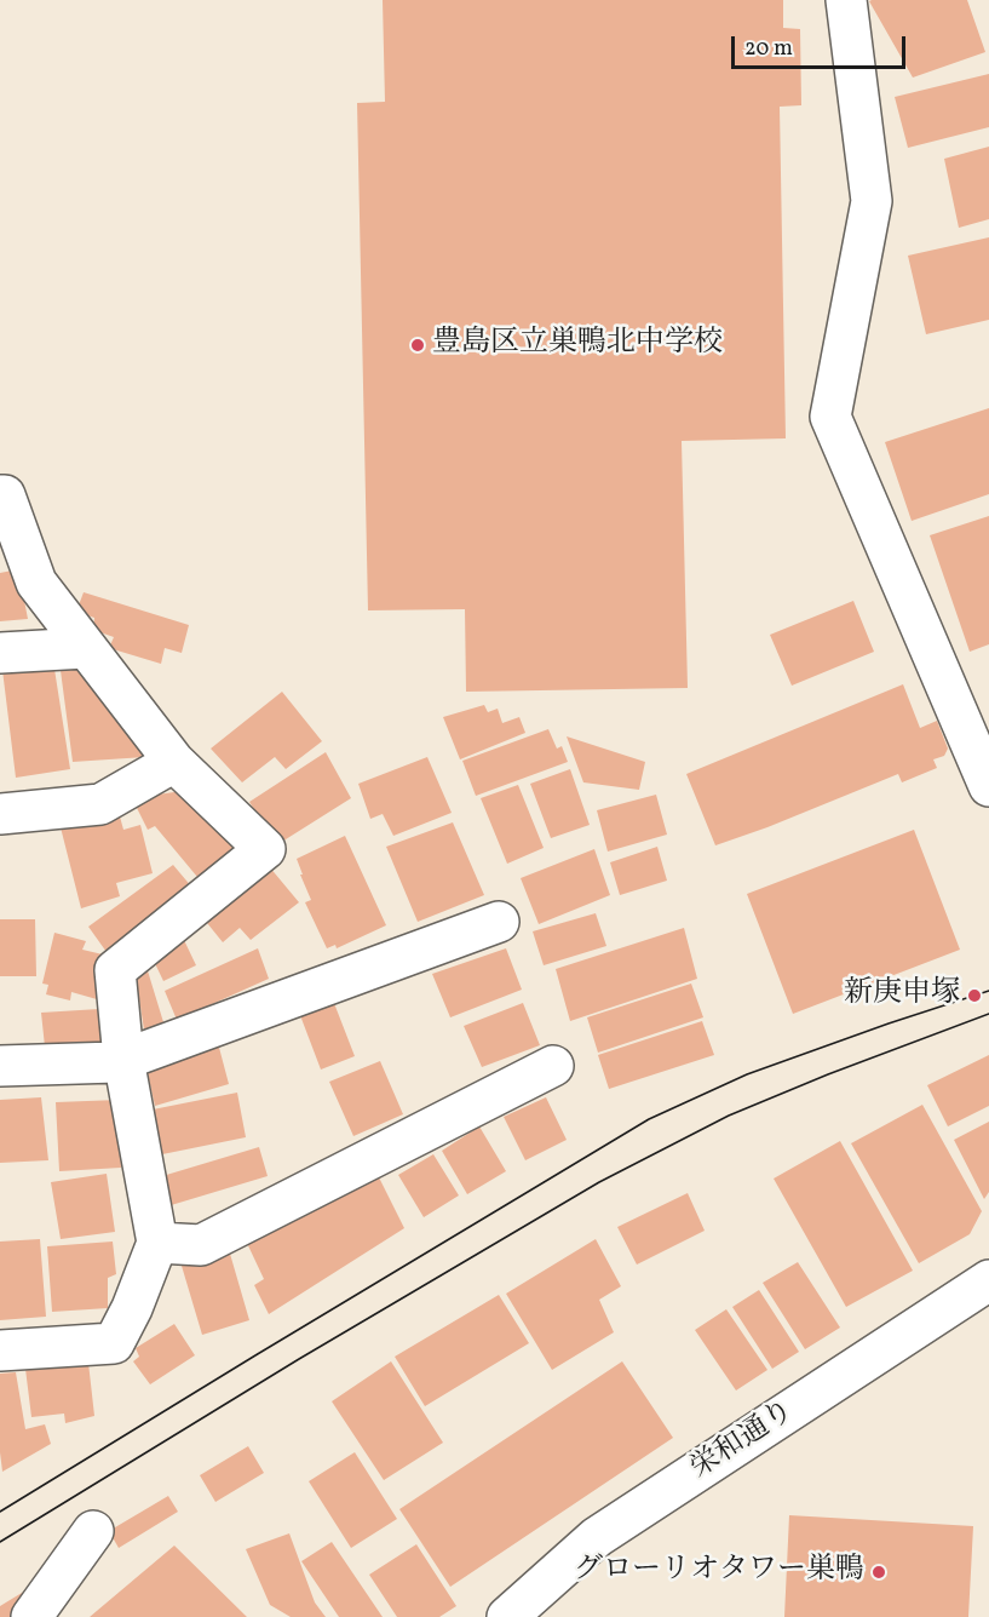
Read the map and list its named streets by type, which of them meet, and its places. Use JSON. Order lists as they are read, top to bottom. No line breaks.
{"streets":{"street":["栄和通り"]},"places":["豊島区立巣鴨北中学校","新庚申塚","グローリオタワー巣鴨"],"scale_bar":"20 m"}
